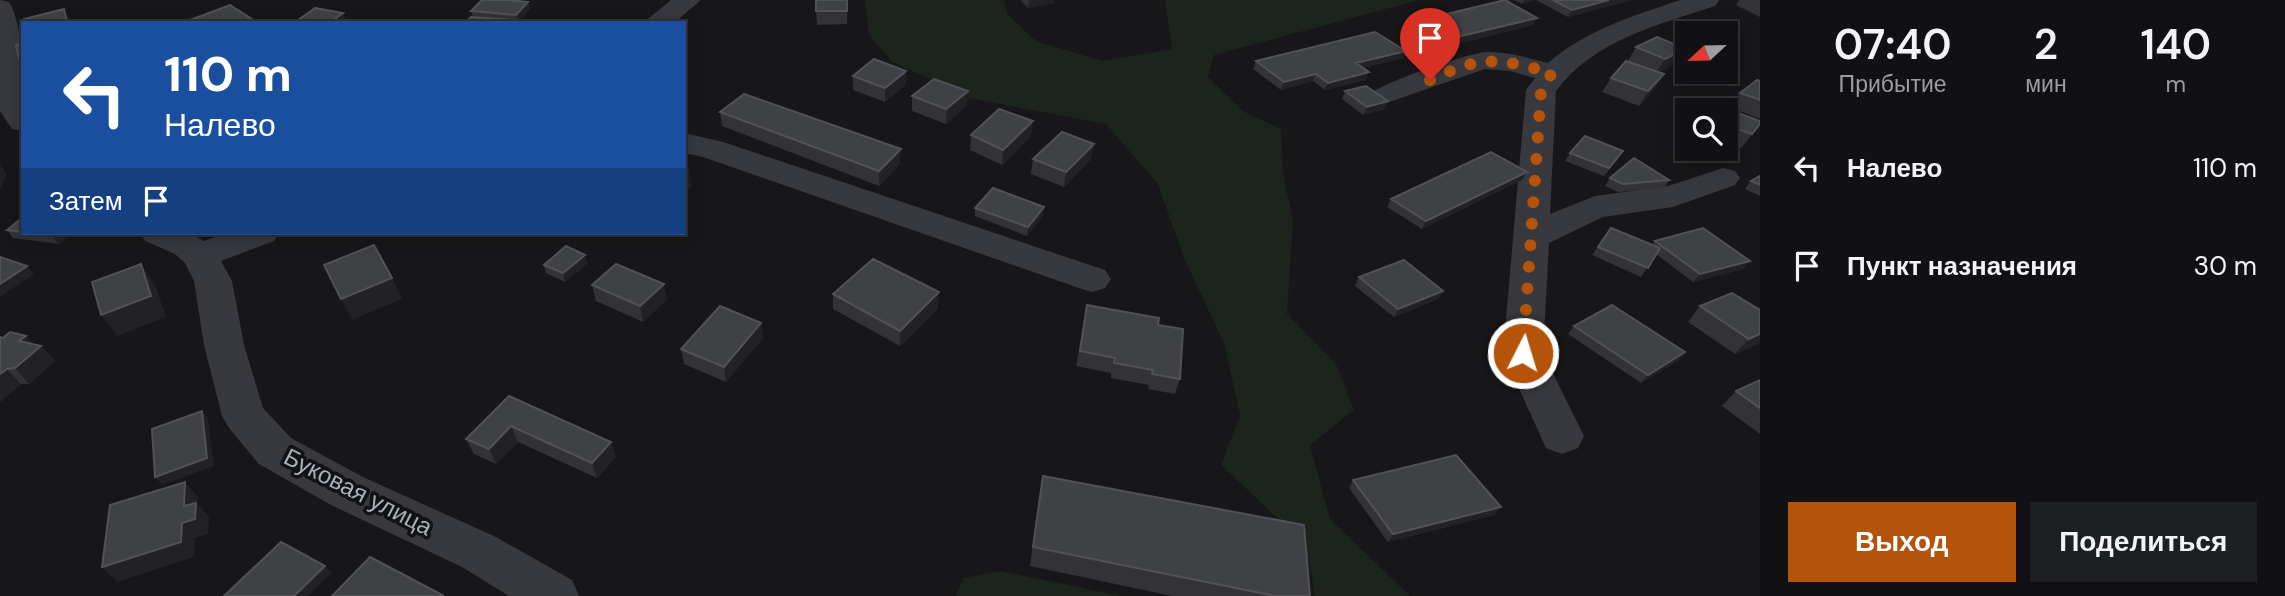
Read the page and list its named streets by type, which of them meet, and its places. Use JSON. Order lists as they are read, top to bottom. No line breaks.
{"streets":{"street":["Буковая улица"]},"north":"left","page":{"eta":["07:40","Прибытие","2","мин","140","m"],"turn":["110 m","Налево"],"list":[{"name":"Налево","value":"110 m"},{"name":"Пункт назначения","value":"30 m"}],"then":"Затем","buttons":["Выход","Поделиться"]}}
